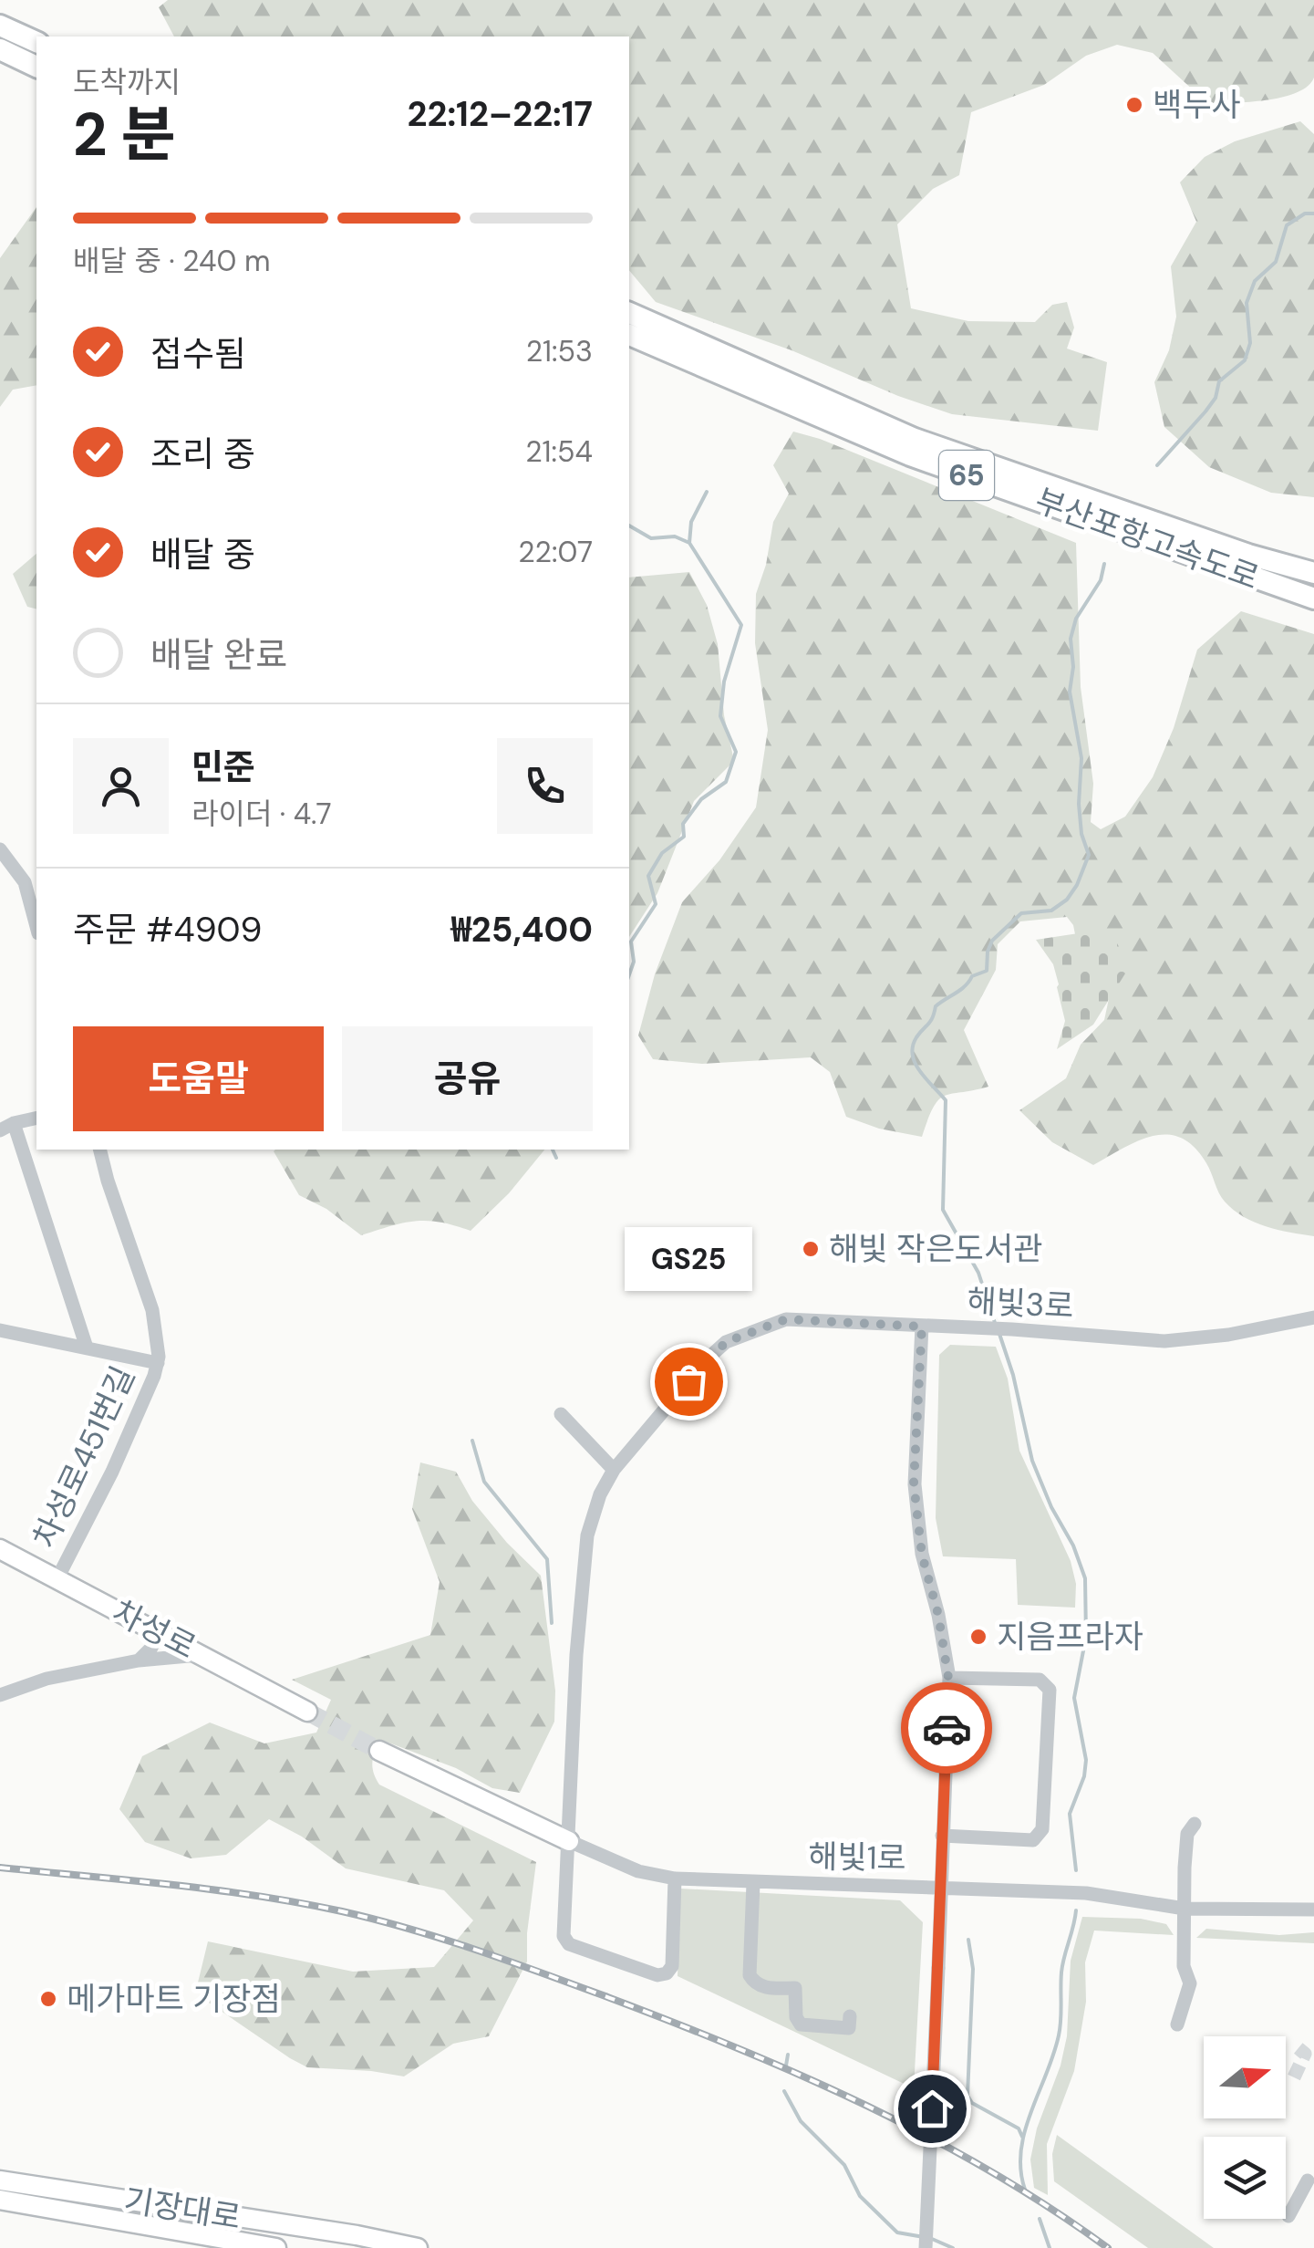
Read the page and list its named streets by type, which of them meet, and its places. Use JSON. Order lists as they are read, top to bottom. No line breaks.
{"streets":{"highway":["65","부산포항고속도로"],"main road":["차성로","기장대로"],"street":["해빛3로","차성로451번길","해빛1로"]},"crossings":[["해빛3로","해빛1로"],["차성로451번길","차성로"]],"places":["백두사","해빛 작은도서관","GS25","지음프라자","메가마트 기장점"],"north":"right","page":{"heading":["2 분","도착까지","22:12–22:17"],"panel":["민준","라이더 · 4.7","주문 #4909","₩25,400"],"bar":"배달 중 · 240 m","list":[["접수됨","21:53"],["조리 중","21:54"],["배달 중","22:07"],"배달 완료"],"buttons":["도움말","공유"],"bubble":"GS25"}}
